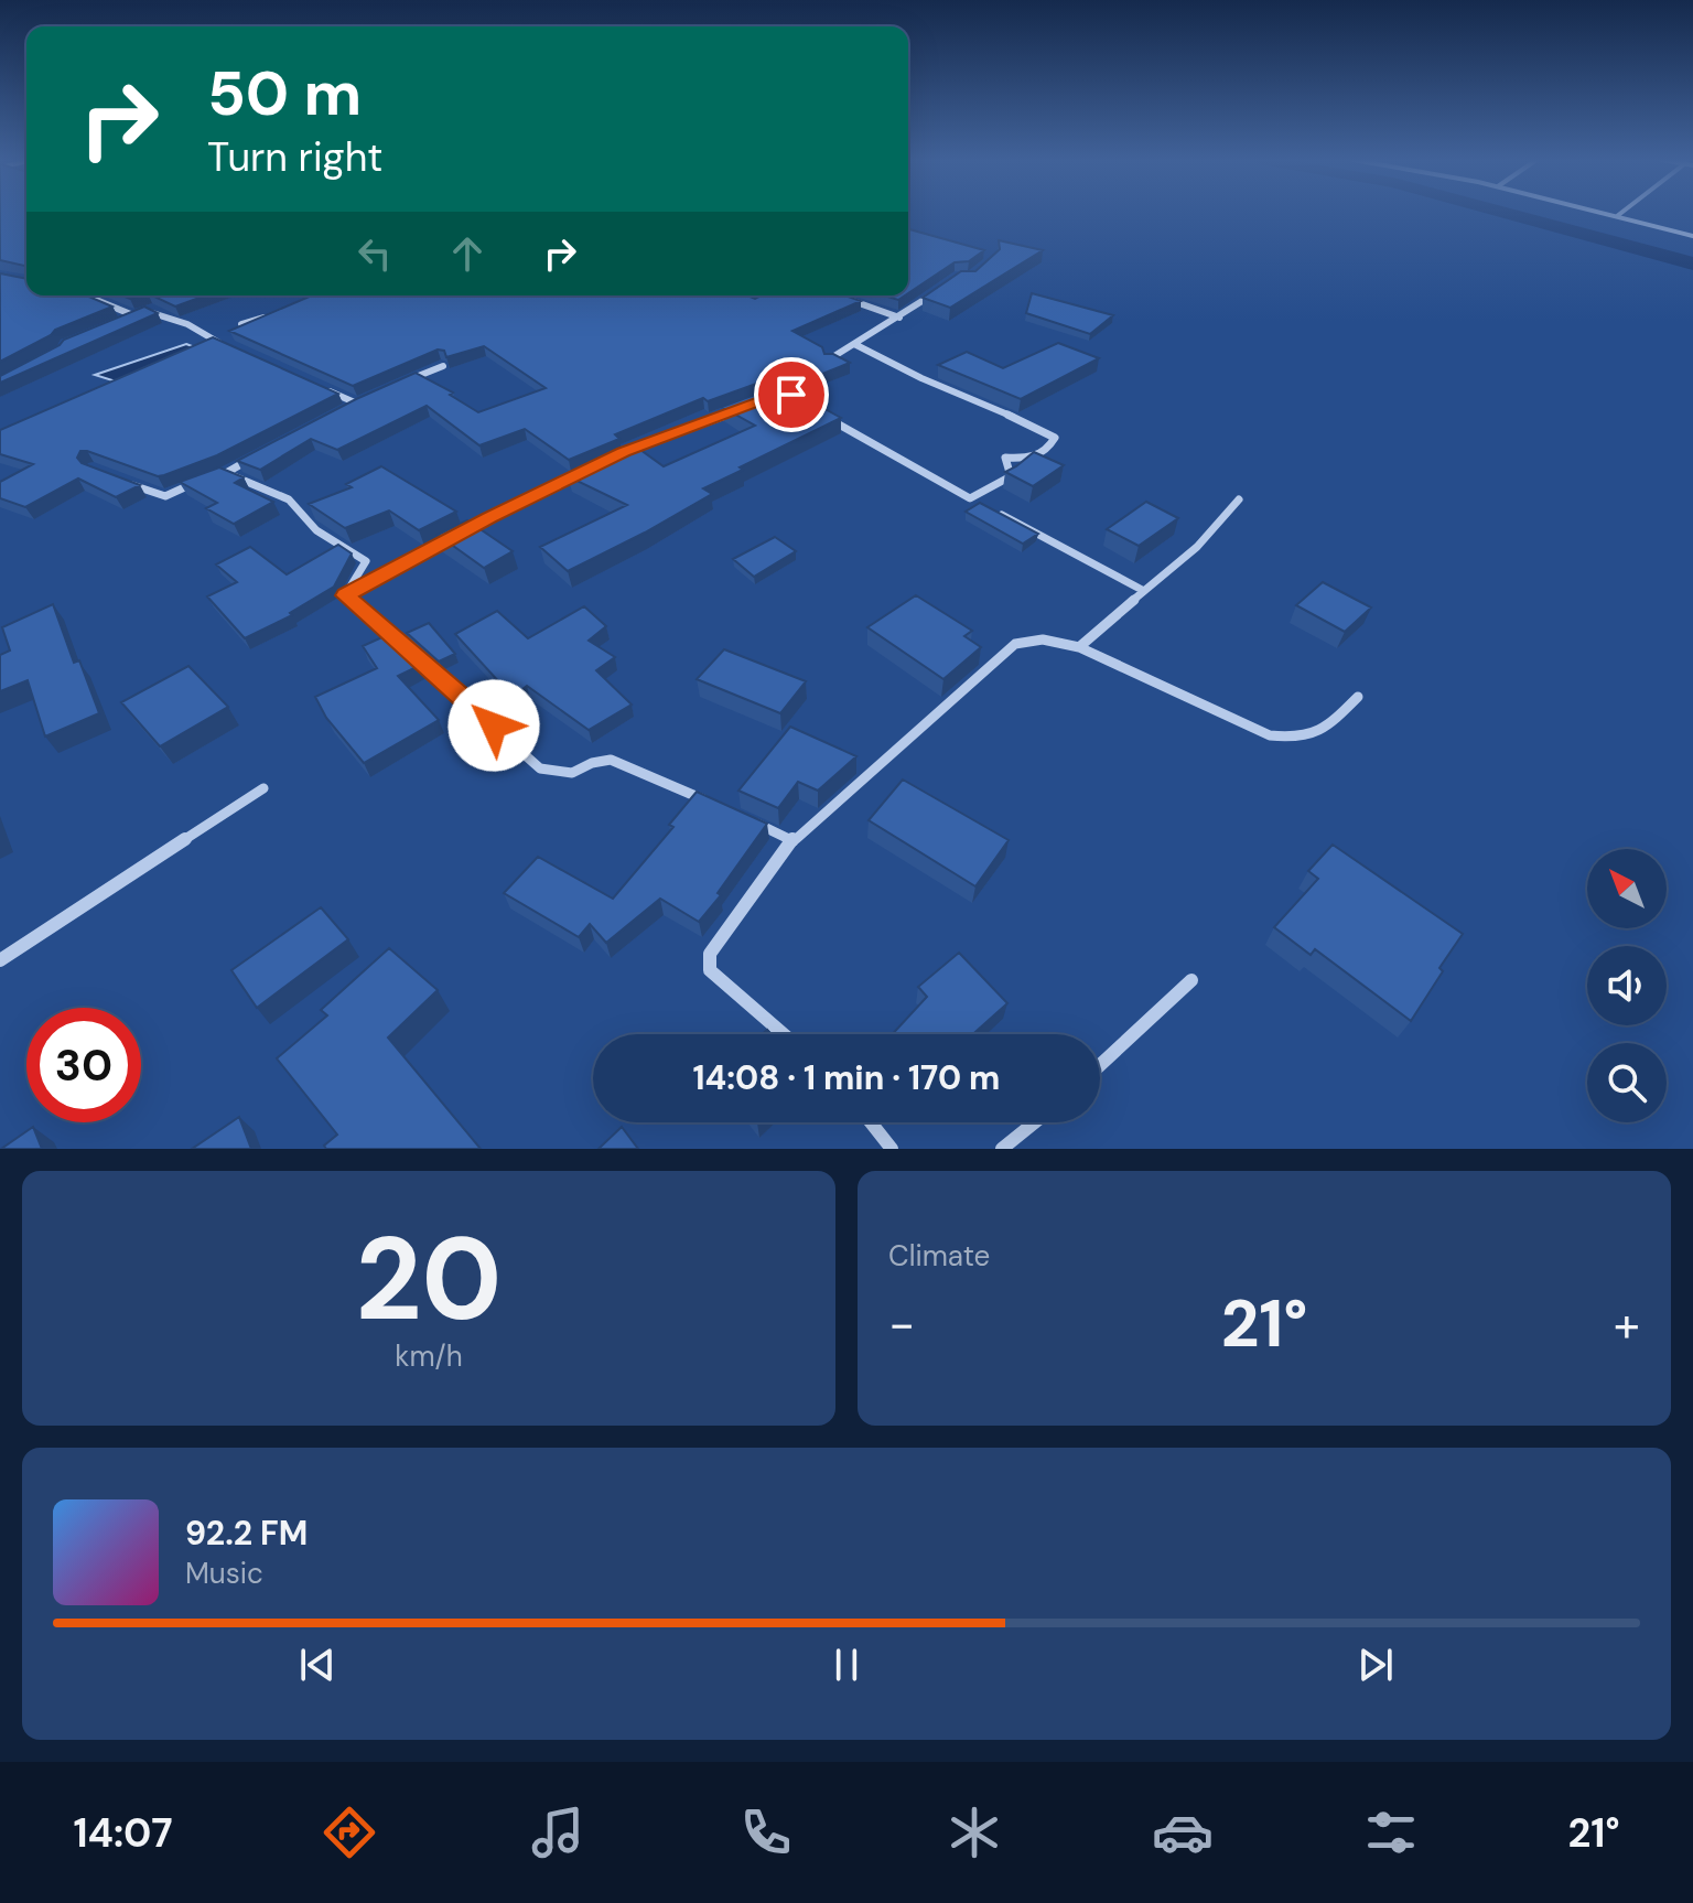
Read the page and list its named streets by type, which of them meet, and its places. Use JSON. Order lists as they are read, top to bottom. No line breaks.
{"north":"top left","page":{"turn":["50 m","Turn right"],"limit":"30","trip":"14:08 · 1 min · 170 m","tile":[["20","km/h"],"Climate"],"heat":["−","21°","+"],"song":["92.2 FM","Music"],"tabs":["14:07","21°"]}}
